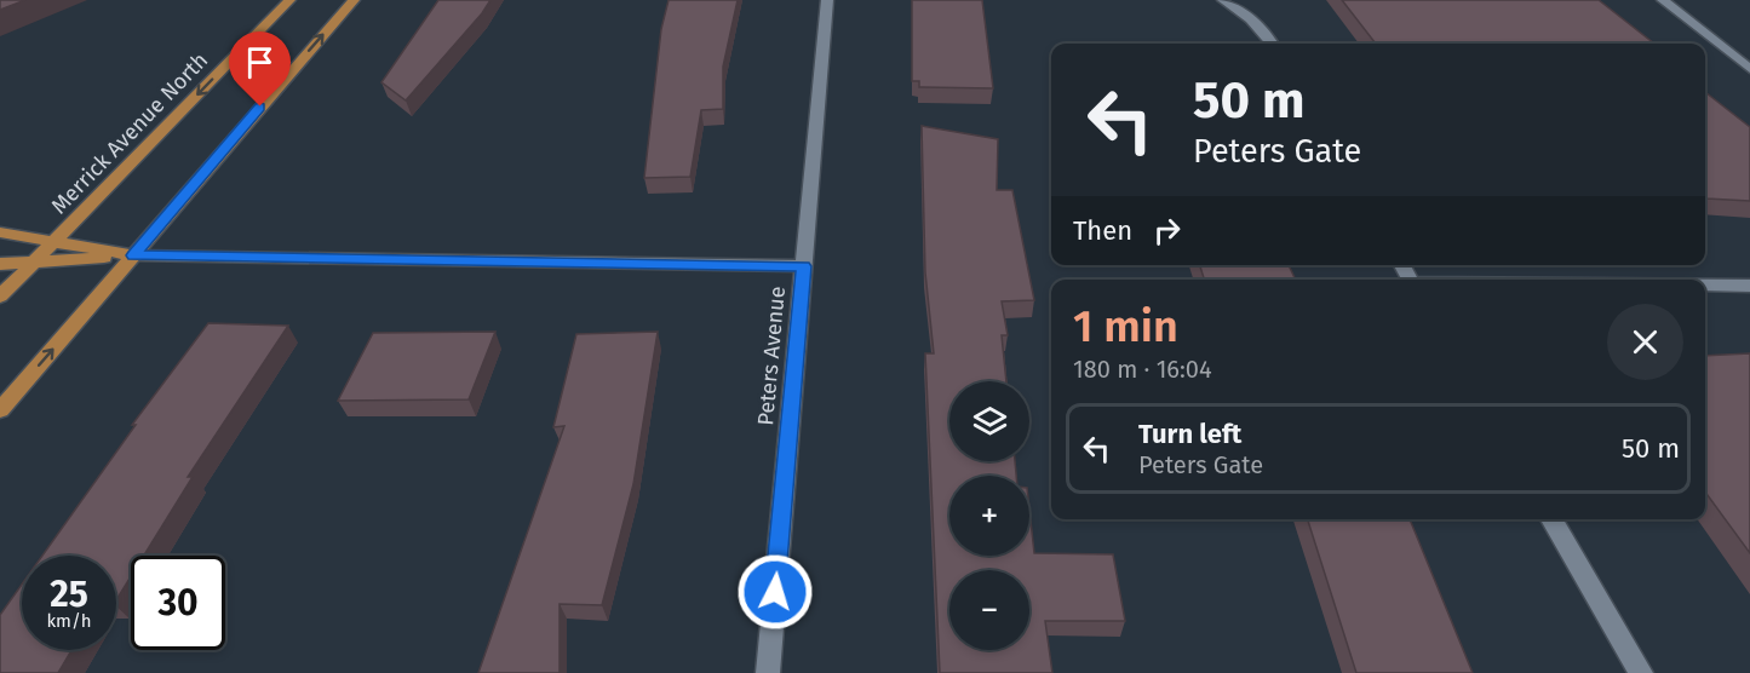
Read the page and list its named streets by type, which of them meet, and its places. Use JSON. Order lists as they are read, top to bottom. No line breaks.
{"streets":{"main road":["Merrick Avenue North"],"street":["Peters Avenue"]},"page":{"turn":["50 m","Peters Gate"],"then":"Then","heading":["1 min","180 m · 16:04"],"map_buttons":["+","−"],"list":[{"name":"Turn left","note":"Peters Gate","value":"50 m"}],"speed":"25 km/h","limit":"30"}}
